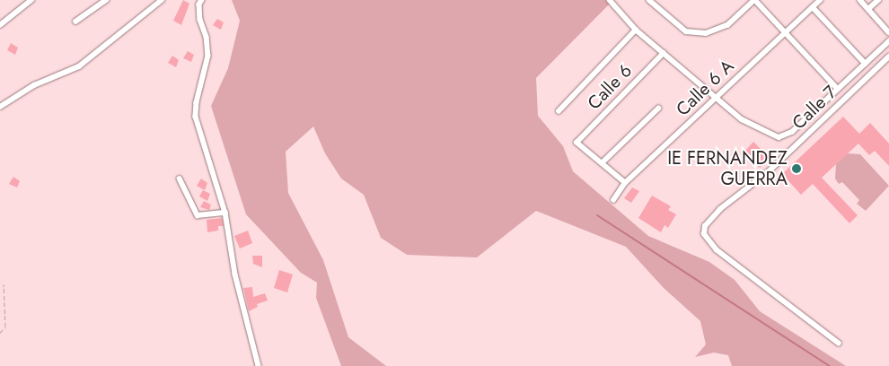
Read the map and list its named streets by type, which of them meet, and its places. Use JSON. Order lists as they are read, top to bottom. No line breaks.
{"streets":{"street":["Calle 6","Calle 6 A","Calle 7"]},"places":["IE FERNANDEZ GUERRA"]}
